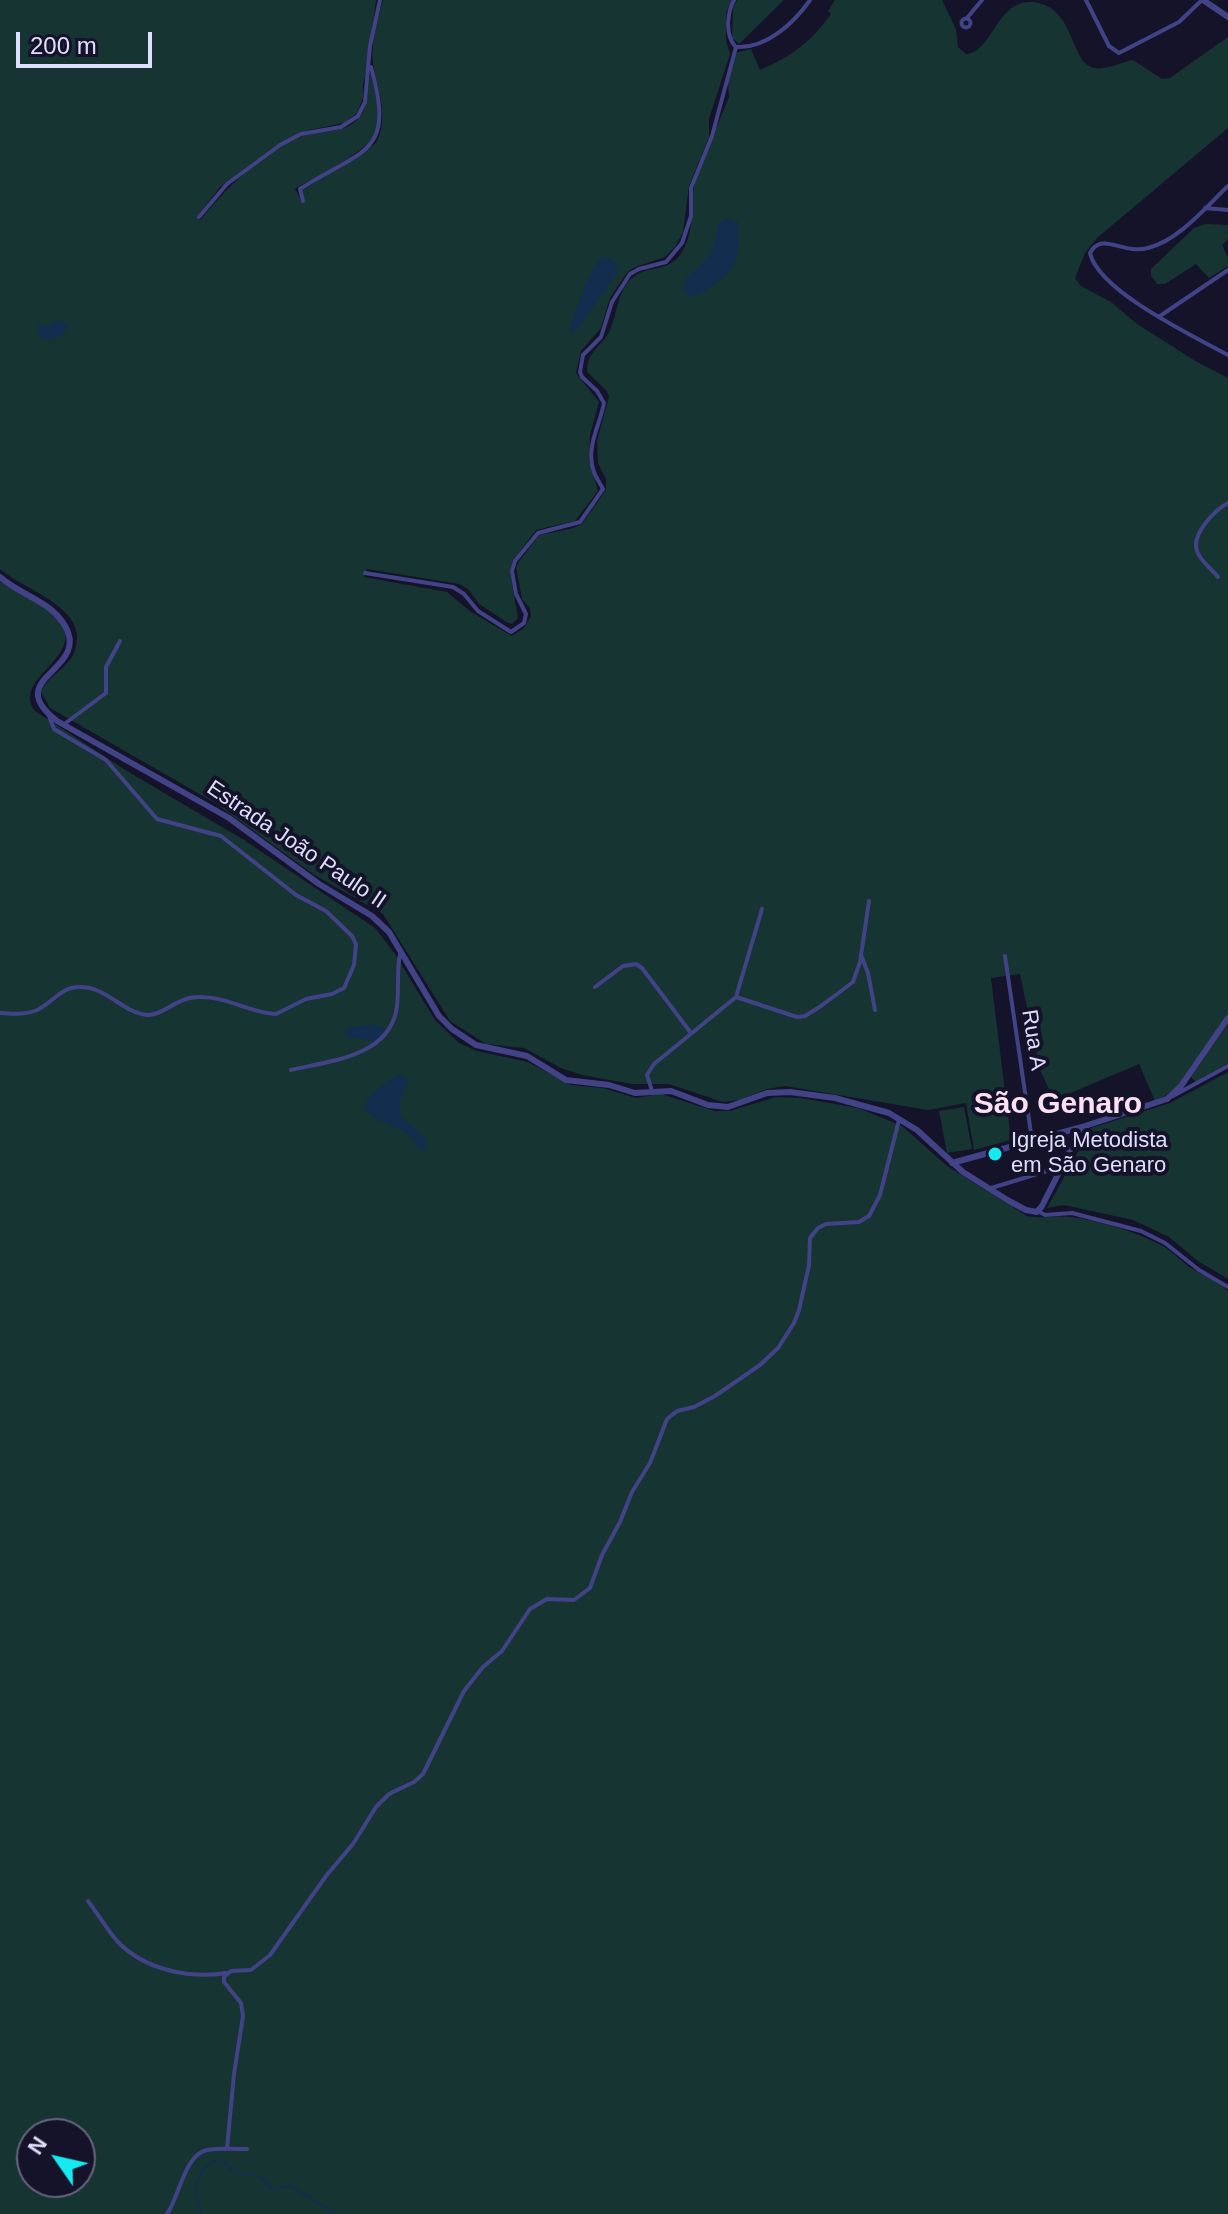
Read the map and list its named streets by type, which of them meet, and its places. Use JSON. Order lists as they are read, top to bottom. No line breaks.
{"streets":{"street":["Estrada João Paulo II","Rua A"]},"districts":["São Genaro"],"places":["Igreja Metodista em São Genaro"],"scale_bar":"200 m","north":"top left"}
